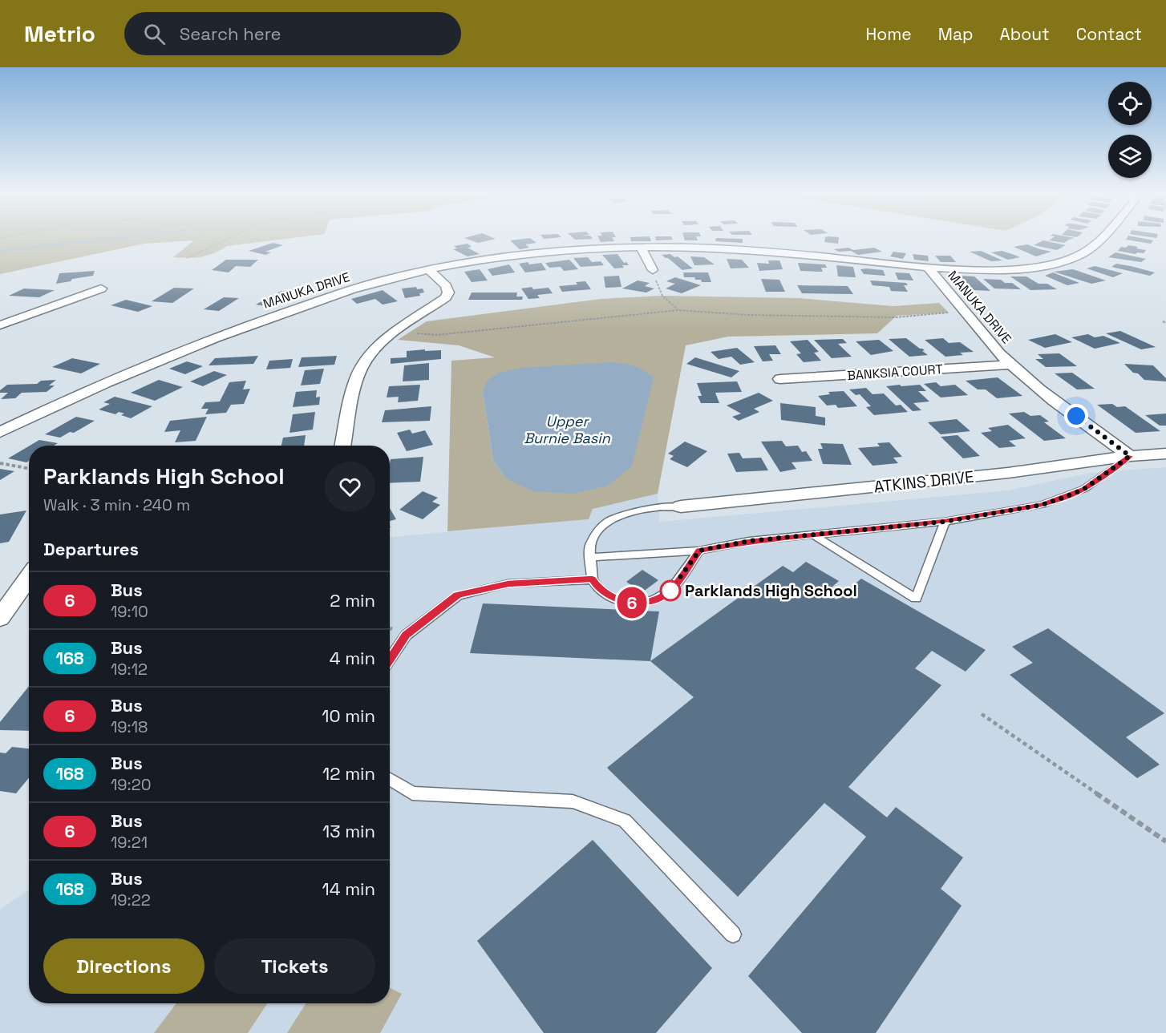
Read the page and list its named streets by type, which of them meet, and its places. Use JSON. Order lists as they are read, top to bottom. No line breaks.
{"streets":{"street":["MANUKA DRIVE","BANKSIA COURT","ATKINS DRIVE"]},"crossings":[["MANUKA DRIVE","BANKSIA COURT"],["MANUKA DRIVE","ATKINS DRIVE"]],"water":["Upper Burnie Basin"],"places":["Parklands High School"],"lines":["bus line 6"],"page":{"header":"Metrio","search":"Search here","nav":["Home","Map","About","Contact"],"on_map":"6","heading":[["Parklands High School","Walk · 3 min · 240 m"],"Departures"],"list":[{"mark":"6","name":"Bus","note":"19:10","value":"2 min"},{"mark":"168","name":"Bus","note":"19:12","value":"4 min"},{"mark":"6","name":"Bus","note":"19:18","value":"10 min"},{"mark":"168","name":"Bus","note":"19:20","value":"12 min"},{"mark":"6","name":"Bus","note":"19:21","value":"13 min"},{"mark":"168","name":"Bus","note":"19:22","value":"14 min"}],"buttons":["Directions","Tickets"]}}
